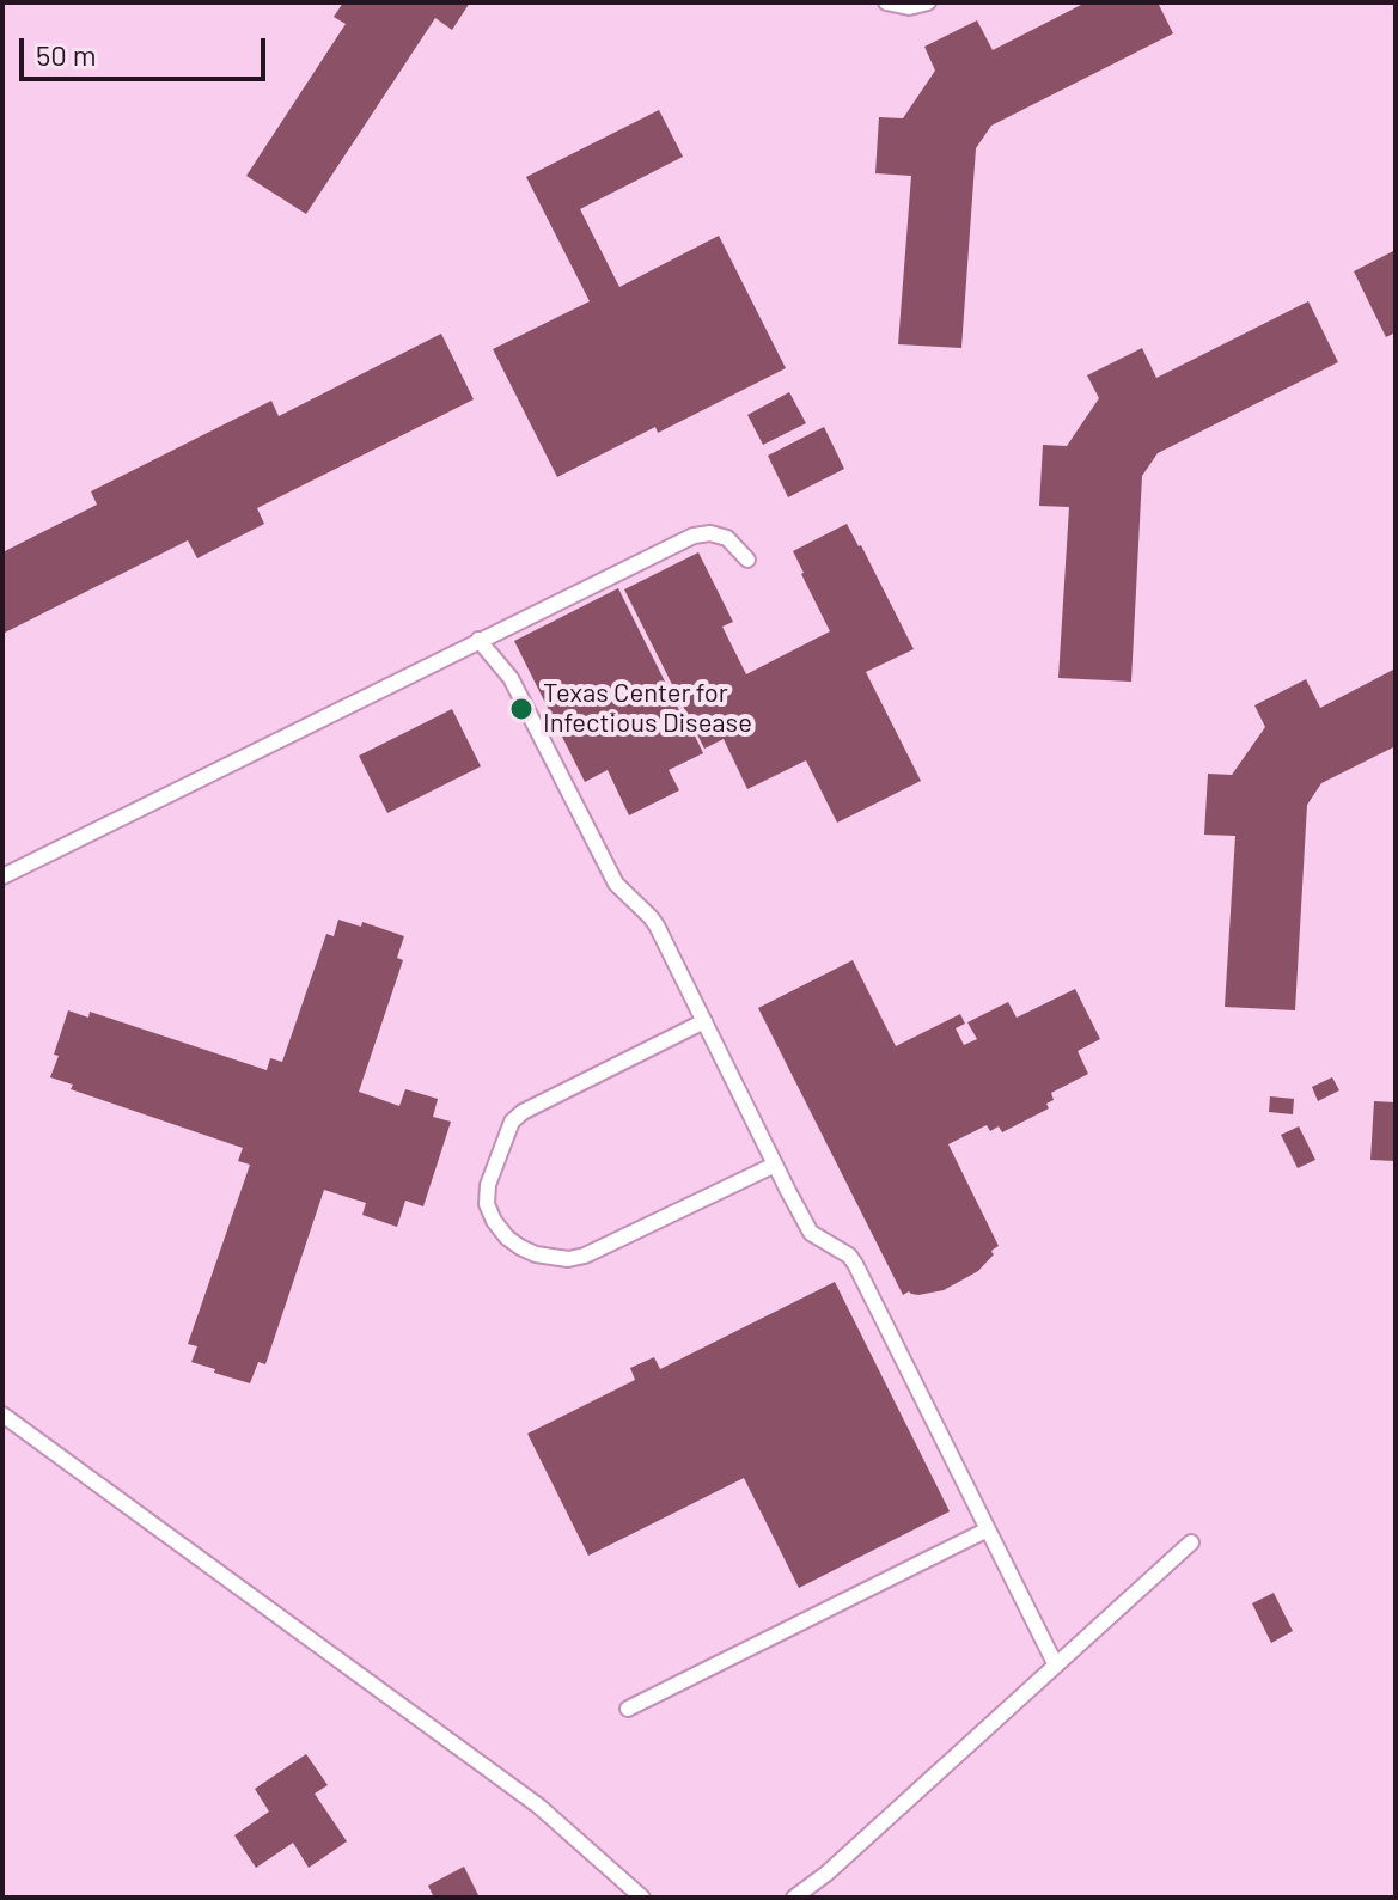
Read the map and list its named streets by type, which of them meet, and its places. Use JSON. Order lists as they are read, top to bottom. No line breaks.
{"places":["Texas Center for Infectious Disease"],"scale_bar":"50 m"}
